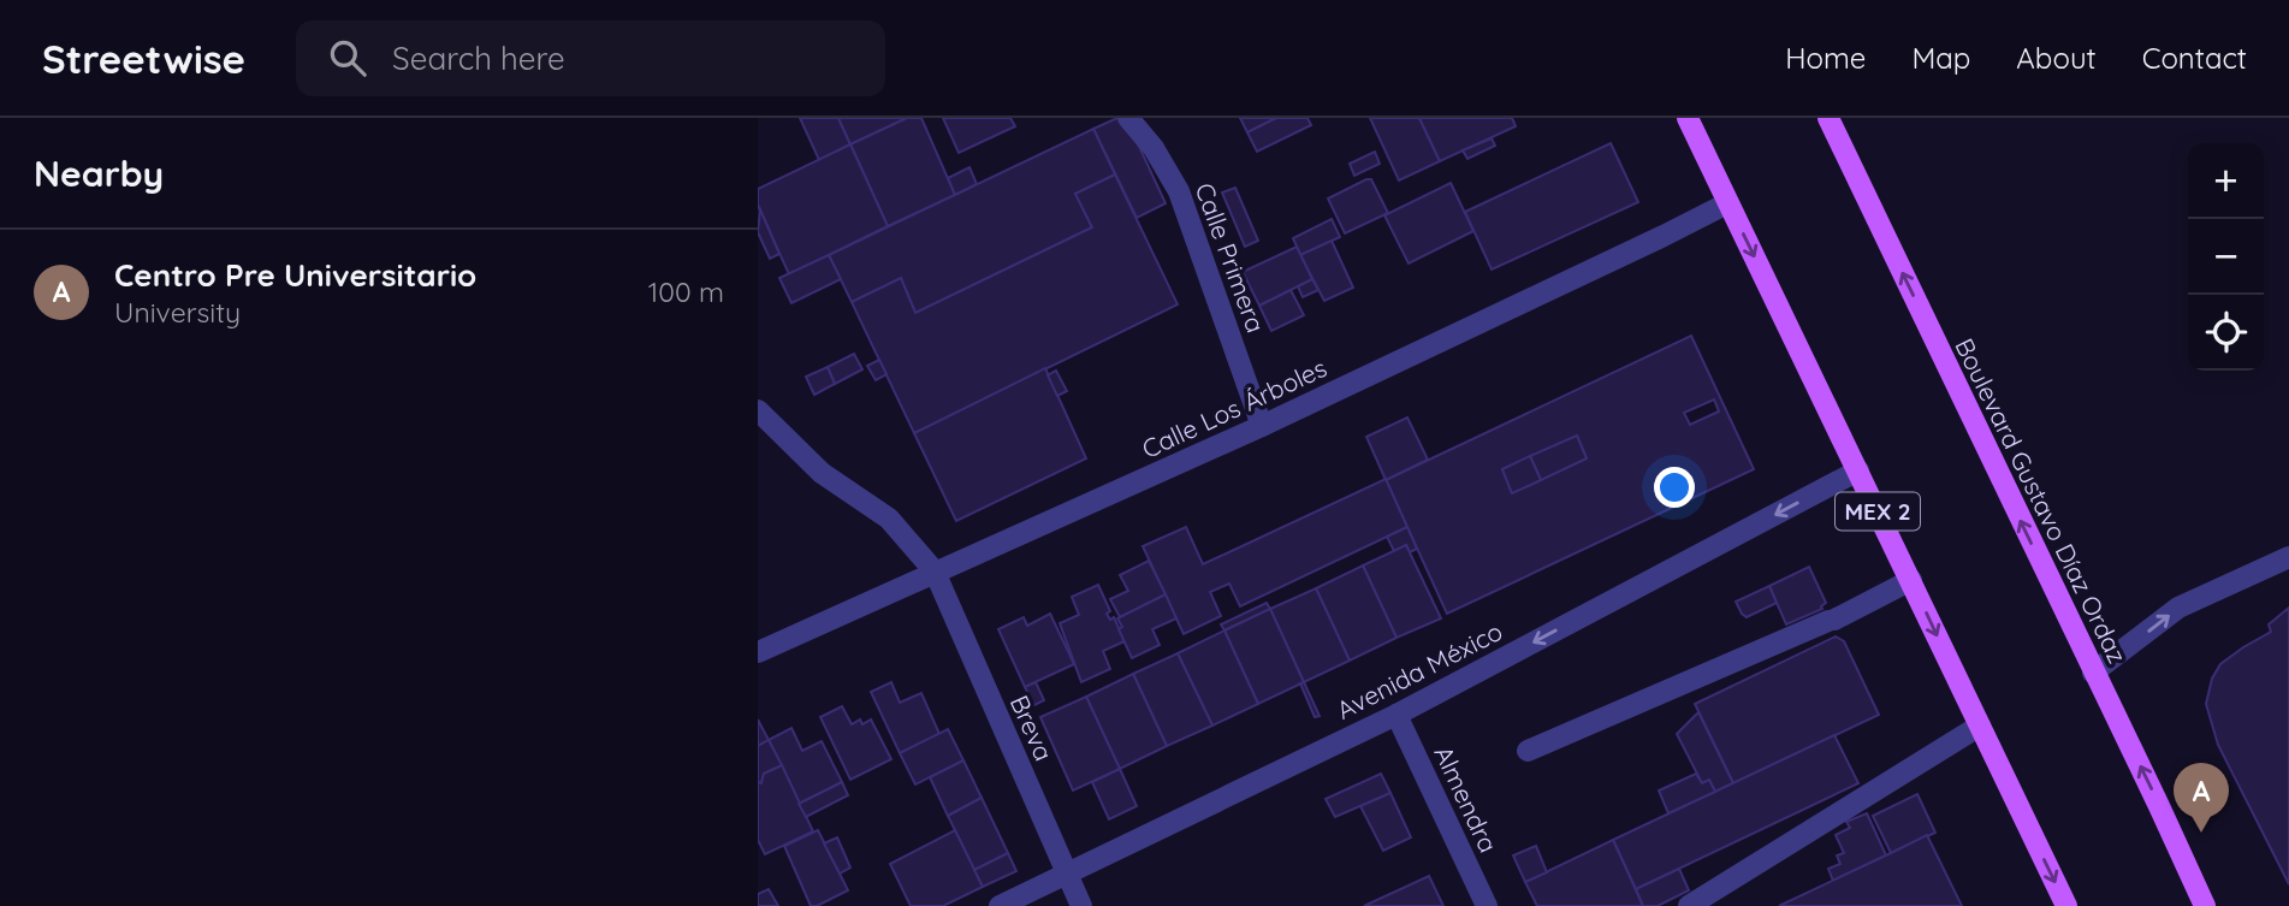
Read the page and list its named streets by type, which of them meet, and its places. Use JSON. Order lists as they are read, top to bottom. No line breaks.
{"streets":{"main road":["Boulevard Gustavo Díaz Ordaz","MEX 2"],"street":["Calle Primera","Calle Los Árboles","Avenida México","Breva","Almendra"]},"crossings":[["Calle Primera","Calle Los Árboles"],["Calle Los Árboles","MEX 2"],["Calle Los Árboles","Breva"],["MEX 2","Avenida México"],["Avenida México","Breva"],["Avenida México","Almendra"]],"page":{"header":"Streetwise","search":"Search here","nav":["Home","Map","About","Contact"],"heading":"Nearby","map_buttons":["+","−"],"list":[{"mark":"A","name":"Centro Pre Universitario","note":"University","value":"100 m"}],"pins":"A"}}
